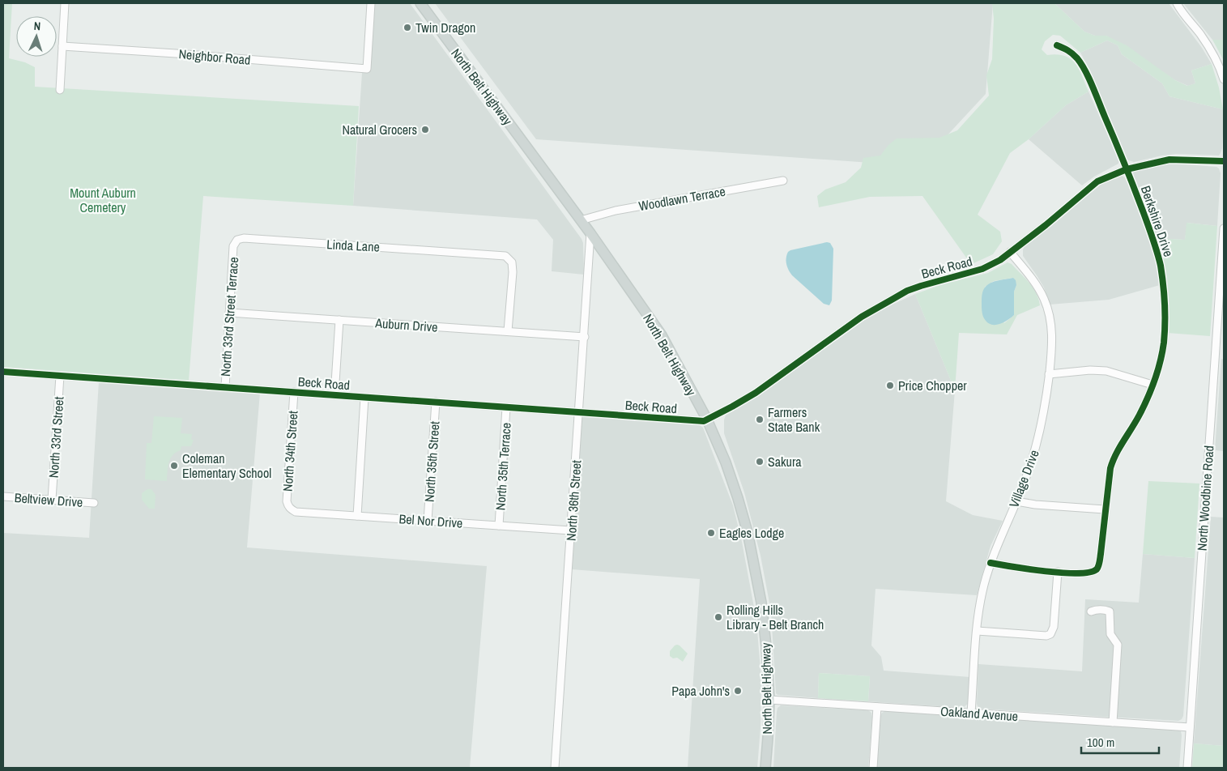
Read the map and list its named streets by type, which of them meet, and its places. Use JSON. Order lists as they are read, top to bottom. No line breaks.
{"streets":{"main road":["North Belt Highway"],"street":["Neighbor Road","Woodlawn Terrace","Berkshire Drive","Linda Lane","Beck Road","North 33rd Street Terrace","Auburn Drive","North 33rd Street","North 34th Street","North 35th Street","North 35th Terrace","Village Drive","North Woodbine Road","Beltview Drive","North 36th Street","Bel Nor Drive","Oakland Avenue"]},"crossings":[["North Belt Highway","Woodlawn Terrace"],["North Belt Highway","Beck Road"],["North Belt Highway","North 36th Street"],["North Belt Highway","Oakland Avenue"],["Berkshire Drive","Beck Road"],["Linda Lane","North 33rd Street Terrace"],["Linda Lane","Auburn Drive"],["Beck Road","North 33rd Street Terrace"],["Beck Road","North 33rd Street"],["Beck Road","North 34th Street"],["Beck Road","North 35th Street"],["Beck Road","North 35th Terrace"],["Beck Road","Village Drive"],["Beck Road","North 36th Street"],["North 33rd Street Terrace","Auburn Drive"],["Auburn Drive","North 36th Street"],["North 33rd Street","Beltview Drive"],["North 34th Street","Bel Nor Drive"],["North 35th Street","Bel Nor Drive"],["North 35th Terrace","Bel Nor Drive"],["Village Drive","Oakland Avenue"],["North Woodbine Road","Oakland Avenue"],["North 36th Street","Bel Nor Drive"]],"parks":["Mount Auburn Cemetery"],"places":["Twin Dragon","Natural Grocers","Price Chopper","Farmers State Bank","Sakura","Coleman Elementary School","Eagles Lodge","Rolling Hills Library - Belt Branch","Papa John's"],"scale_bar":"100 m","north":"top"}
